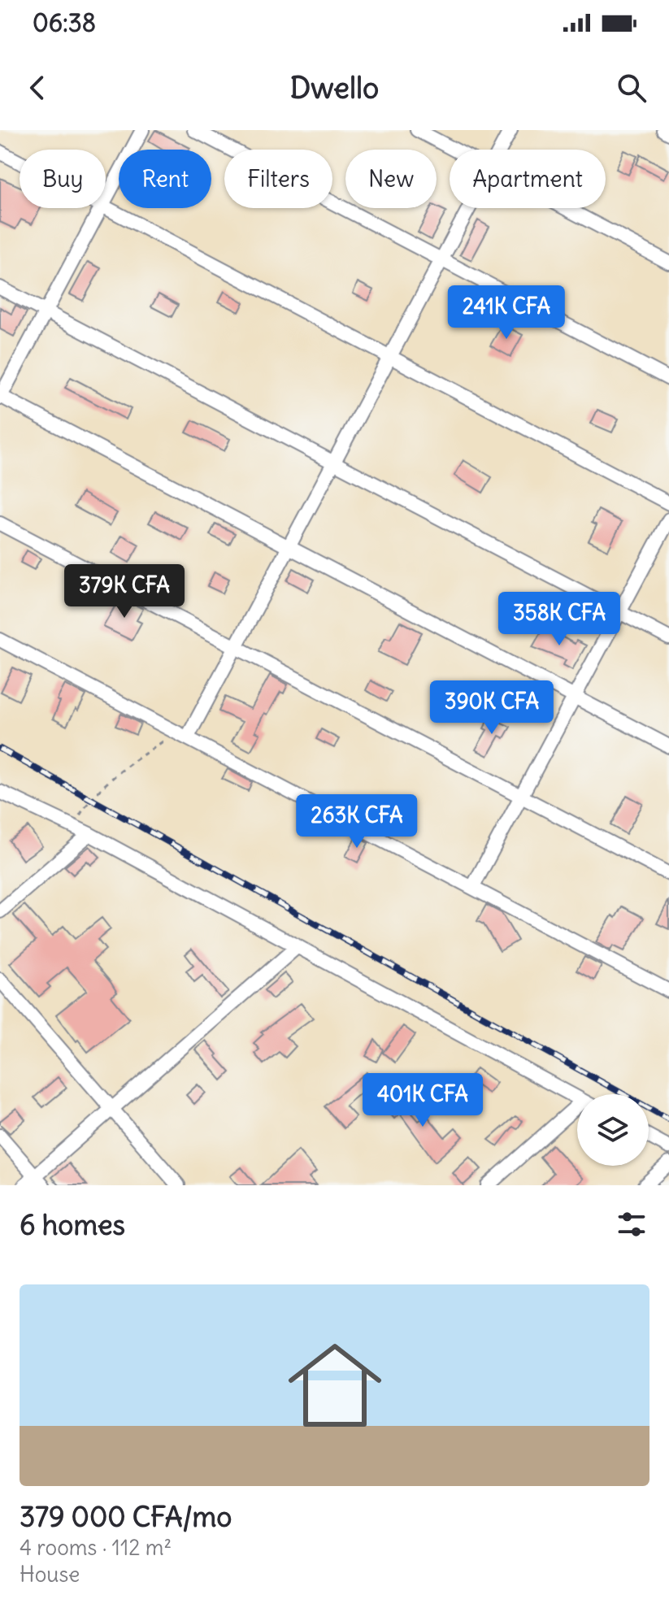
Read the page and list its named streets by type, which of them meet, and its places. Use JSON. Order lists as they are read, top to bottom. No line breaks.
{"page":{"status":"06:38","header":"Dwello","chip":["Buy","Rent","Filters","New","Apartment"],"price":["241K CFA","379K CFA","358K CFA","390K CFA","263K CFA","401K CFA"],"heading":"6 homes","list":[{"name":"379 000 CFA/mo","note":"4 rooms · 112 m² · House"}]}}
